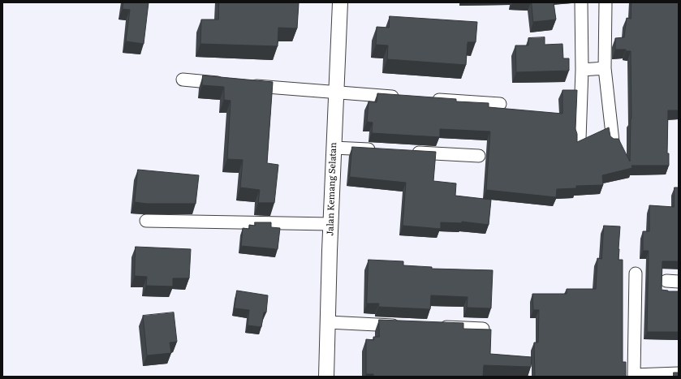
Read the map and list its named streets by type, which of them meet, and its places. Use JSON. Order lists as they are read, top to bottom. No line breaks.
{"streets":{"street":["Jalan Kemang Selatan"]}}
